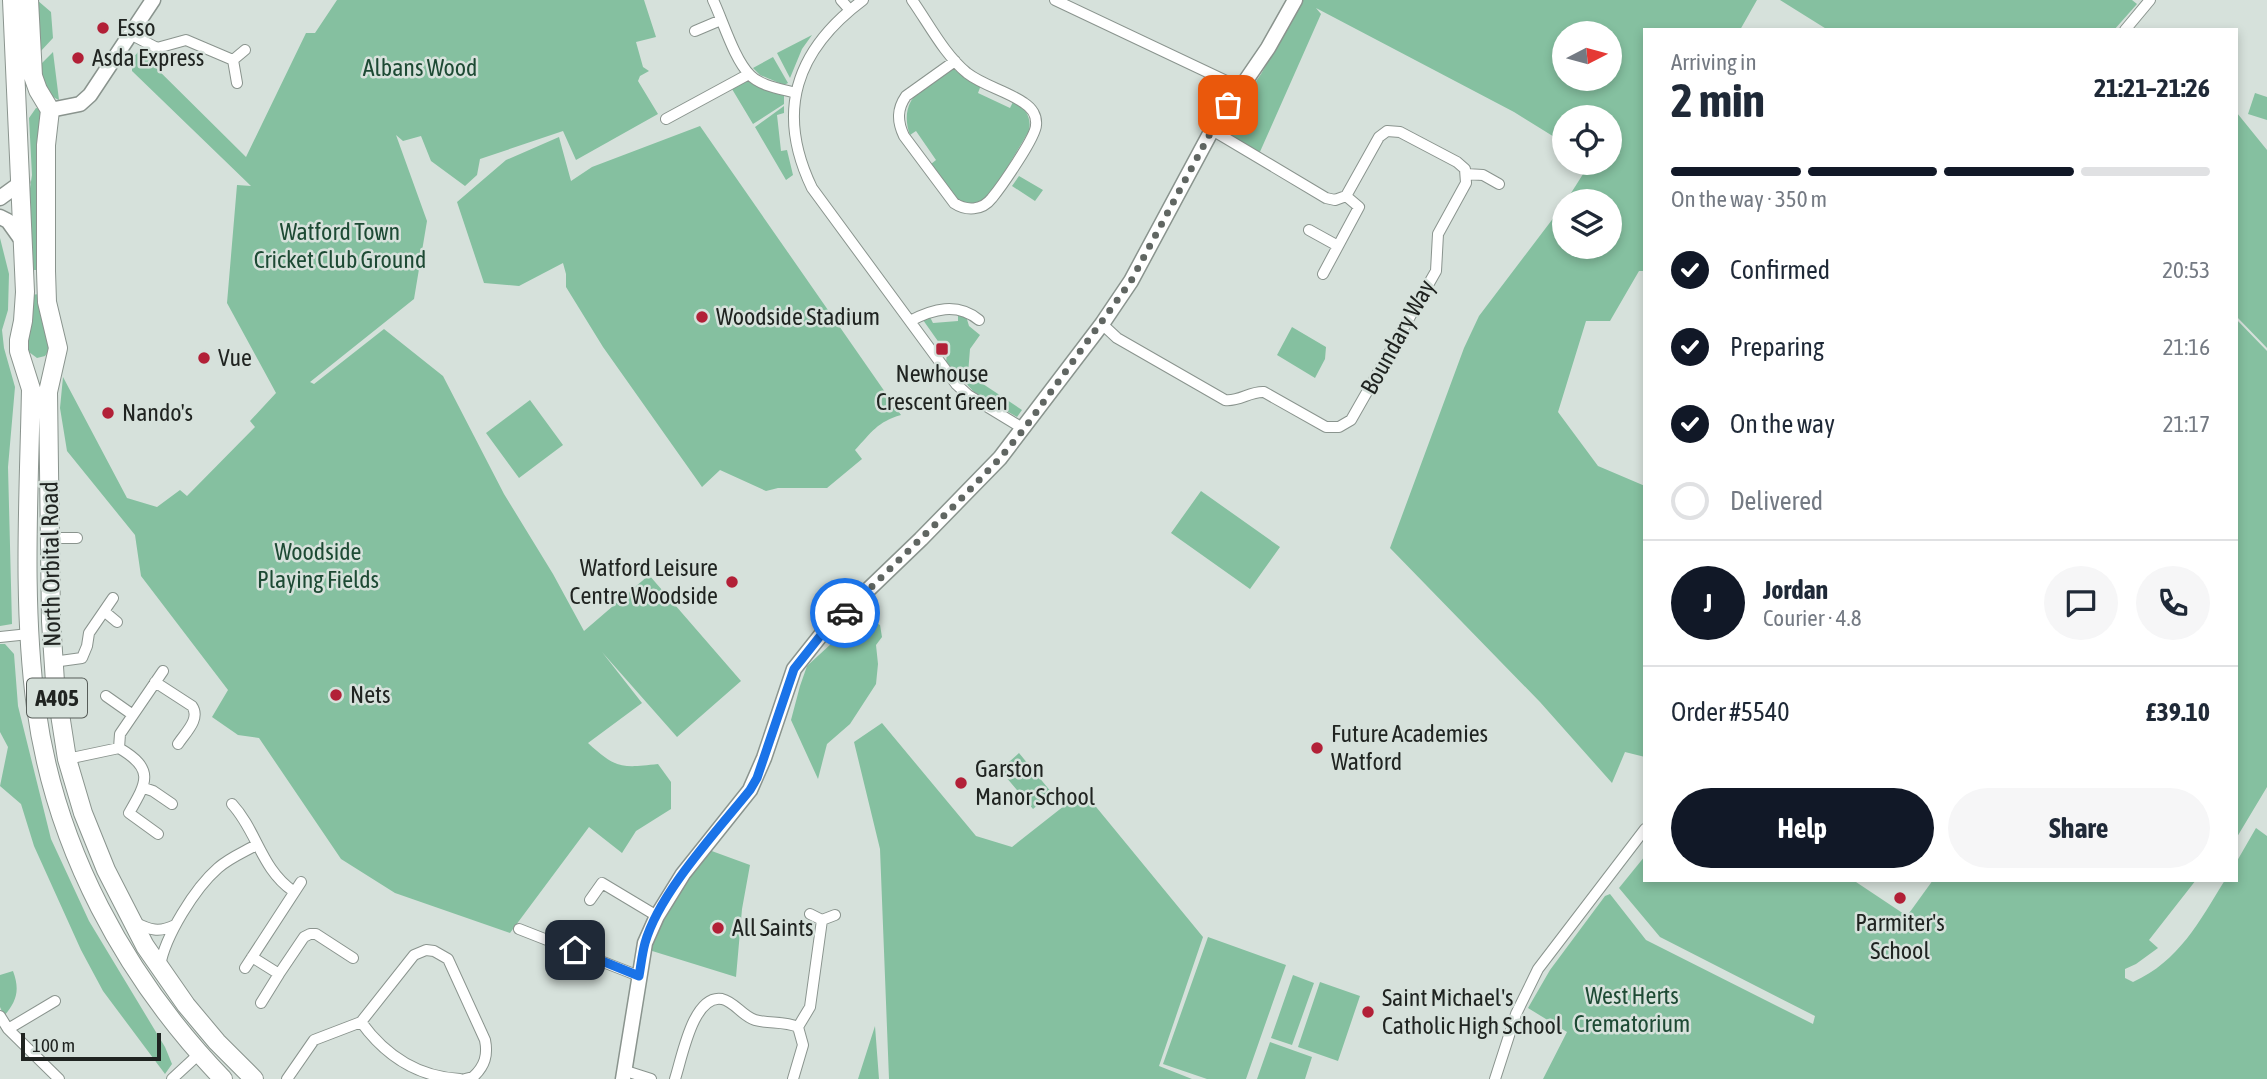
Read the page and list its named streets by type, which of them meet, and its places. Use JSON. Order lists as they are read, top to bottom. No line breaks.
{"streets":{"highway":["North Orbital Road","A405"],"street":["Boundary Way"]},"parks":["Albans Wood","Watford Town Cricket Club Ground","Woodside Playing Fields","West Herts Crematorium"],"places":{"other":["Esso","Asda Express","Woodside Stadium","Vue","Nando's","Watford Leisure Centre Woodside","Nets","Future Academies Watford","Garston Manor School","Parmiter's School","All Saints","Saint Michael's Catholic High School"],"transit":["Newhouse Crescent Green"]},"scale_bar":"100 m","north":"right","page":{"heading":["2 min","Arriving in","21:21–21:26"],"panel":["Jordan","Courier · 4.8","Order #5540","£39.10"],"bar":"On the way · 350 m","list":[["Confirmed","20:53"],["Preparing","21:16"],["On the way","21:17"],"Delivered"],"round":"J","buttons":["Help","Share"],"scale":"100 m"}}
